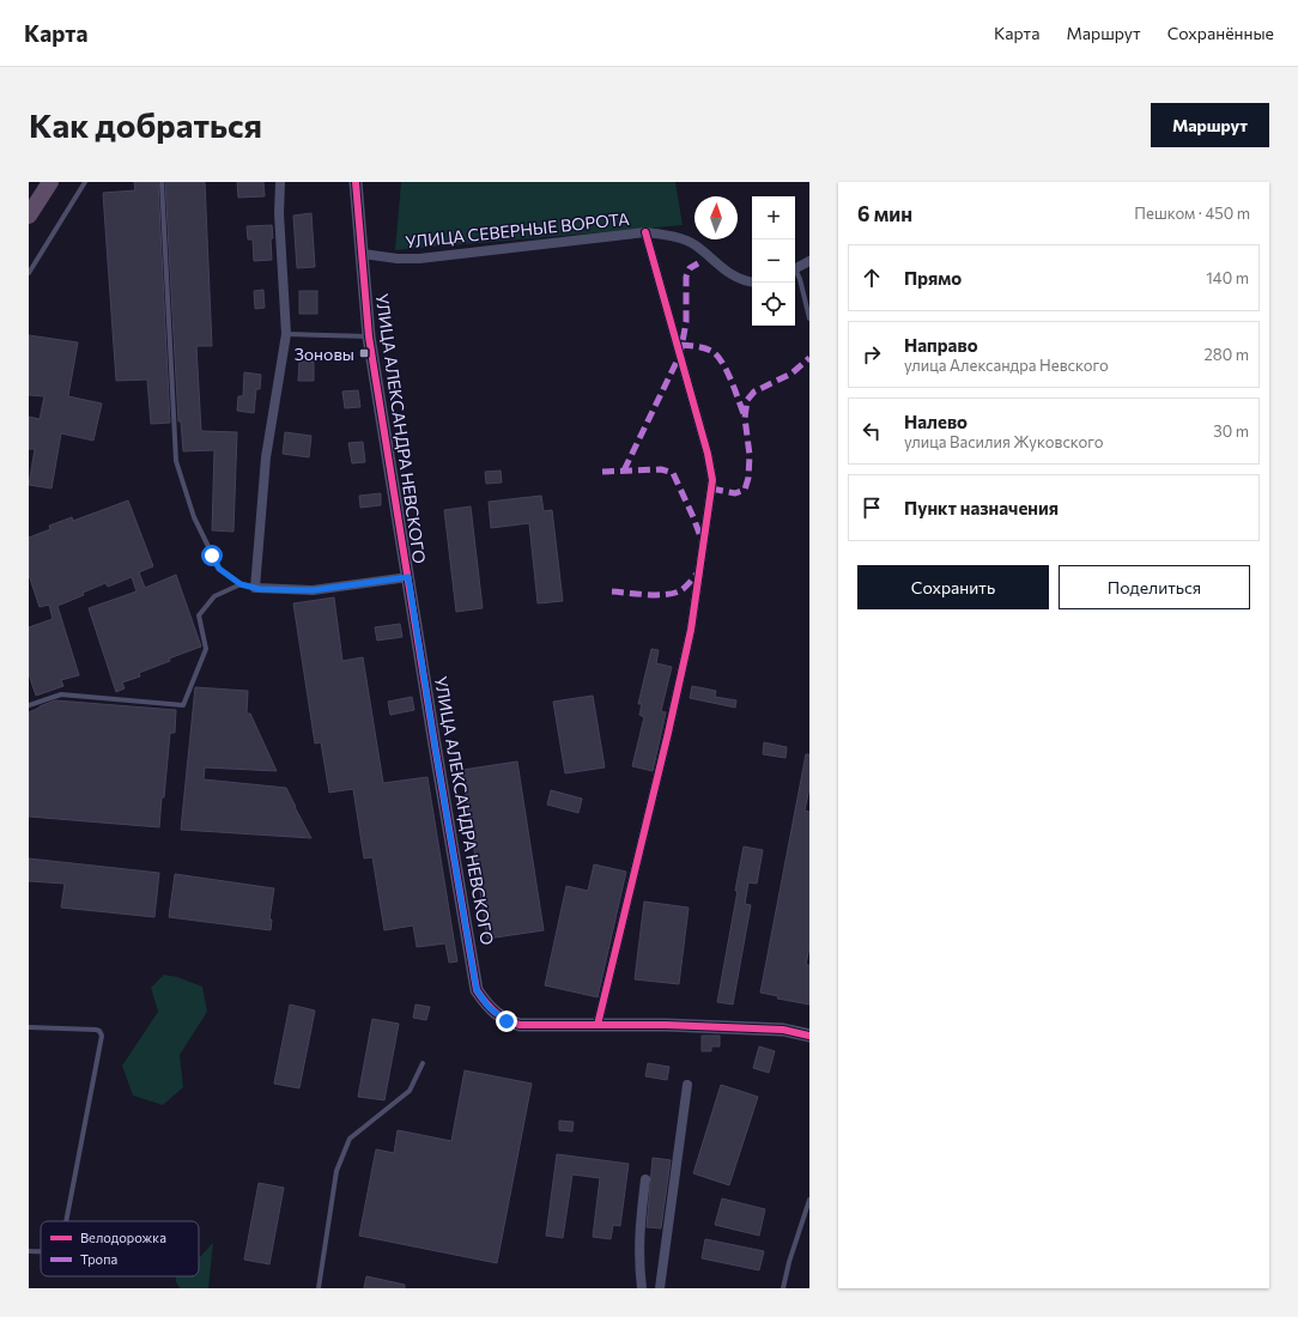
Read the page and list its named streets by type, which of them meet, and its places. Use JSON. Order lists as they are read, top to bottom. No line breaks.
{"streets":{"street":["УЛИЦА СЕВЕРНЫЕ ВОРОТА","УЛИЦА АЛЕКСАНДРА НЕВСКОГО"]},"crossings":[["УЛИЦА СЕВЕРНЫЕ ВОРОТА","УЛИЦА АЛЕКСАНДРА НЕВСКОГО"]],"places":{"transit":["Зоновы"]},"legend":["Велодорожка","Тропа"],"north":"top","page":{"header":"Карта","nav":["Карта","Маршрут","Сохранённые"],"buttons":["Маршрут",["Сохранить","Поделиться"]],"title":"Как добраться","heading":["6 мин","Пешком · 450 m"],"map_buttons":["+","−"],"list":[["Прямо","140 m"],["Направо","улица Александра Невского","280 m"],["Налево","улица Василия Жуковского","30 m"],"Пункт назначения"]}}
